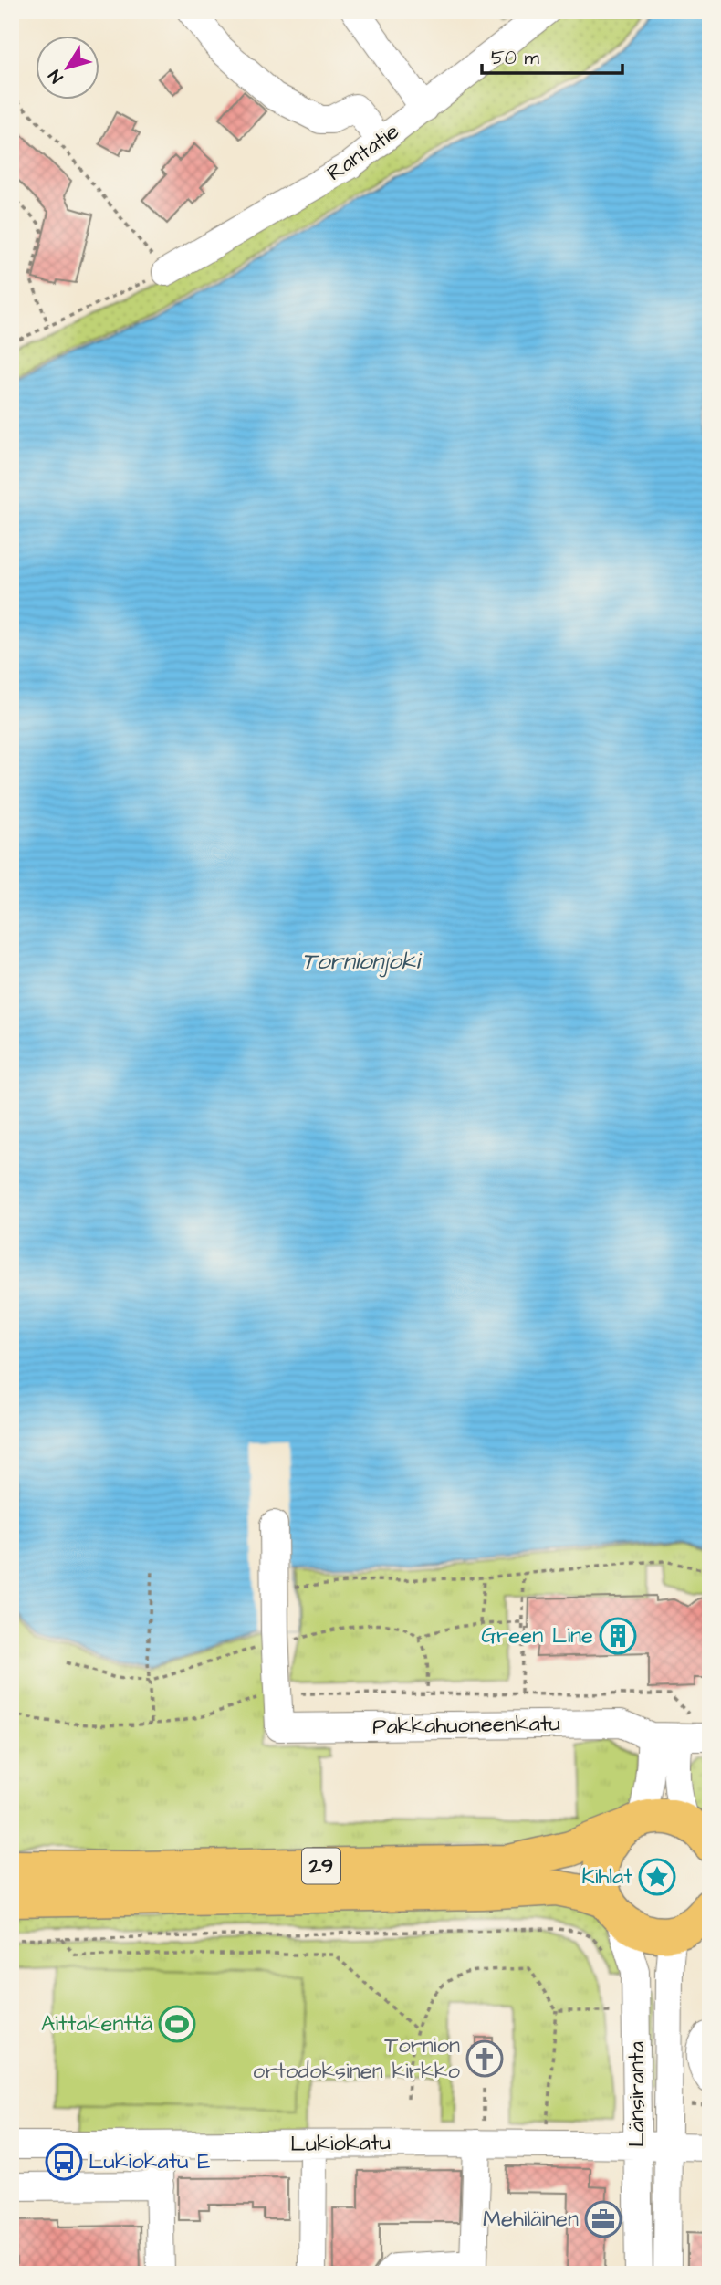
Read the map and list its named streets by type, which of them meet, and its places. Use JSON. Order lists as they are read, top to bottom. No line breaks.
{"streets":{"highway":["29"],"street":["Rantatie","Pakkahuoneenkatu","Länsiranta","Lukiokatu"]},"crossings":[["29","Länsiranta"],["Länsiranta","Lukiokatu"]],"water":["Tornionjoki"],"places":{"building":["Green Line"],"place":["Kihlat"],"sports":["Aittakenttä"],"church":["Tornion ortodoksinen kirkko"],"bus stop":["Lukiokatu E"],"office":["Mehiläinen"]},"scale_bar":"50 m","north":"bottom left"}
